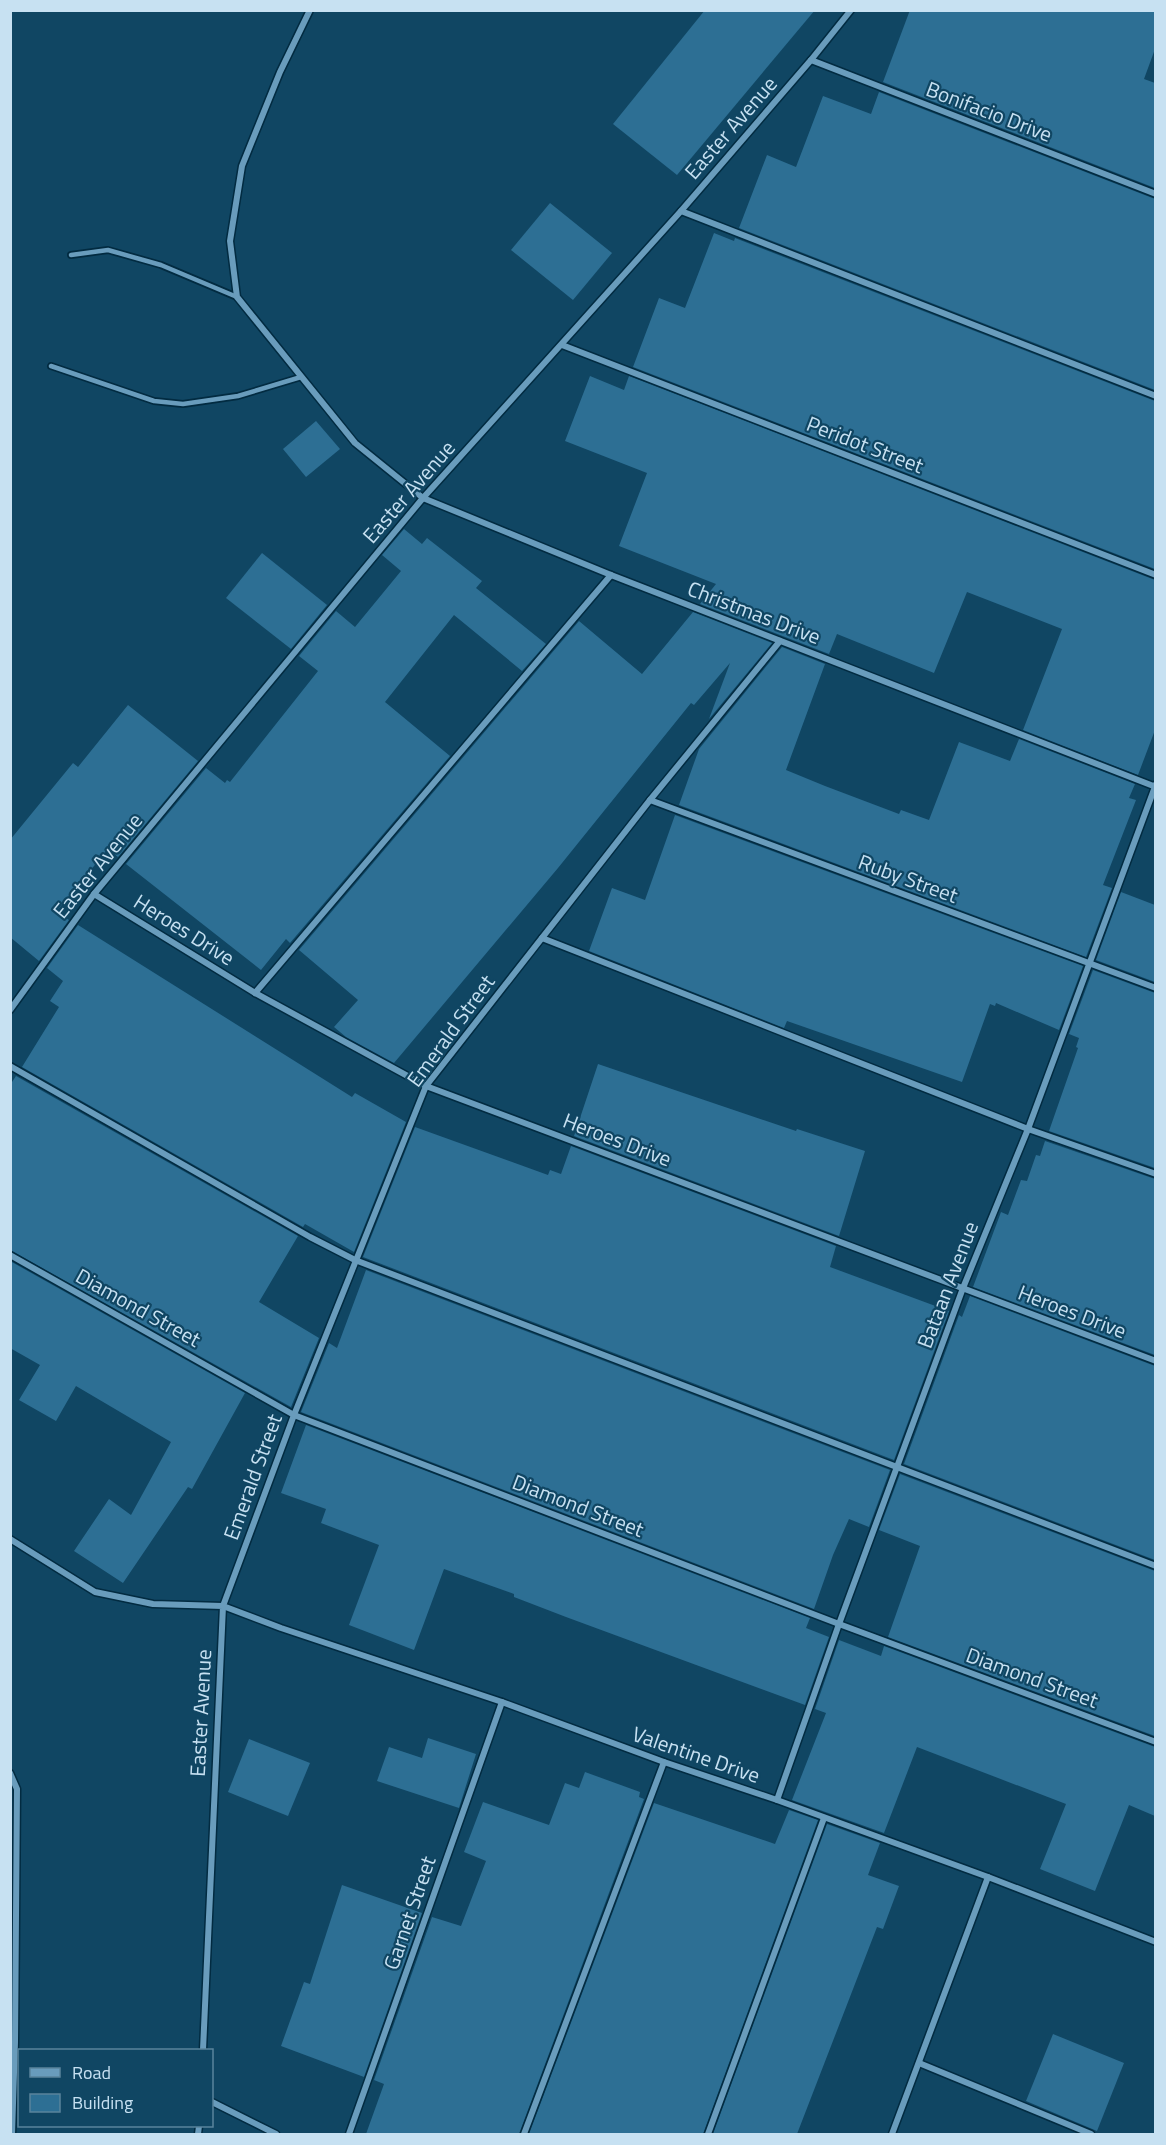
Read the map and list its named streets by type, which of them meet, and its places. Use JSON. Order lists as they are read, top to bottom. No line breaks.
{"streets":{"street":["Bonifacio Drive","Easter Avenue","Peridot Street","Christmas Drive","Ruby Street","Heroes Drive","Emerald Street","Bataan Avenue","Diamond Street","Valentine Drive","Garnet Street"]},"crossings":[["Bonifacio Drive","Easter Avenue"],["Easter Avenue","Peridot Street"],["Easter Avenue","Christmas Drive"],["Easter Avenue","Heroes Drive"],["Easter Avenue","Emerald Street"],["Easter Avenue","Valentine Drive"],["Christmas Drive","Emerald Street"],["Christmas Drive","Bataan Avenue"],["Ruby Street","Emerald Street"],["Ruby Street","Bataan Avenue"],["Heroes Drive","Emerald Street"],["Heroes Drive","Bataan Avenue"],["Emerald Street","Diamond Street"],["Emerald Street","Valentine Drive"],["Bataan Avenue","Diamond Street"],["Bataan Avenue","Valentine Drive"],["Valentine Drive","Garnet Street"]],"legend":["Road","Building"]}
